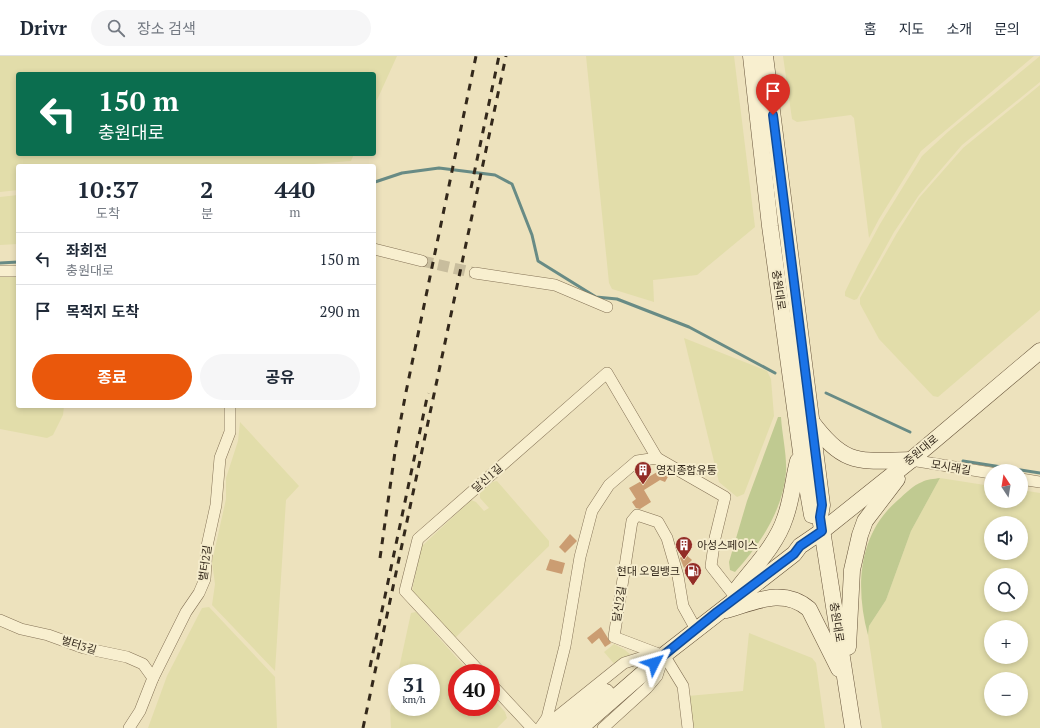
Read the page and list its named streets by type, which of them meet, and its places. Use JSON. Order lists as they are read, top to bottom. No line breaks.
{"streets":{"street":["충원대로","중원대로","모시래길","달신1길","벌터2길","달신2길","벌터3길"]},"crossings":[["충원대로","중원대로"],["중원대로","모시래길"],["중원대로","달신1길"],["중원대로","달신2길"],["벌터2길","벌터3길"]],"places":{"building":["영진종합유통","아성스페이스"],"fuel station":["현대 오일뱅크"]},"north":"top","page":{"header":"Drivr","search":"장소 검색","nav":["홈","지도","소개","문의"],"turn":["150 m","충원대로"],"eta":["10:37","도착","2","분","440","m"],"list":[{"name":"좌회전","note":"충원대로","value":"150 m"},{"name":"목적지 도착","value":"290 m"}],"buttons":["종료","공유"],"map_buttons":["+","−"],"speed":"31 km/h","limit":"40"}}
